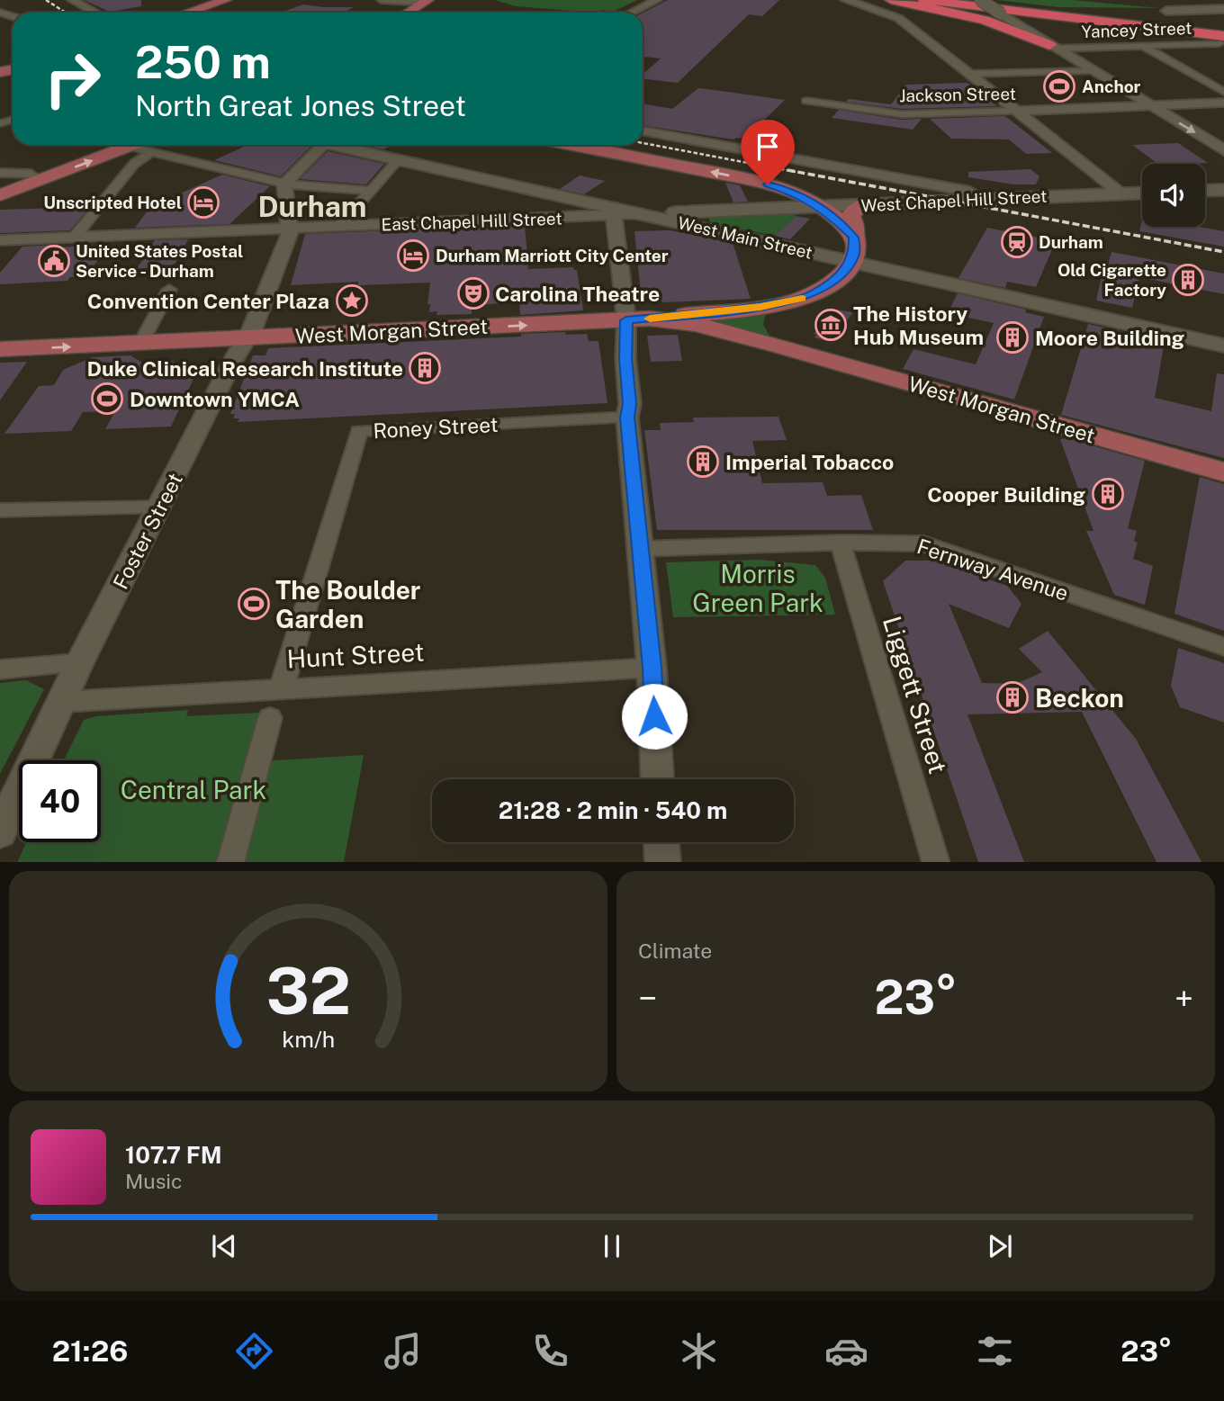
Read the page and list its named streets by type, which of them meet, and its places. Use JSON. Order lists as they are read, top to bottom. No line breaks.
{"streets":{"main road":["West Chapel Hill Street","West Main Street","West Morgan Street"],"street":["Yancey Street","Jackson Street","East Chapel Hill Street","Roney Street","Foster Street","Fernway Avenue","Hunt Street","Liggett Street"]},"crossings":[["West Chapel Hill Street","West Main Street"],["East Chapel Hill Street","West Main Street"],["East Chapel Hill Street","Foster Street"],["West Morgan Street","Foster Street"],["Roney Street","Hunt Street"],["Foster Street","Hunt Street"],["Fernway Avenue","Liggett Street"]],"districts":["Durham"],"parks":["Morris Green Park","Central Park"],"places":{"sports":["Anchor","Downtown YMCA","The Boulder Garden"],"hotel":["Unscripted Hotel","Durham Marriott City Center"],"station":["Durham"],"public building":["United States Postal Service - Durham"],"building":["Old Cigarette Factory","Moore Building","Duke Clinical Research Institute","Imperial Tobacco","Cooper Building","Beckon"],"theatre":["Carolina Theatre"],"place":["Convention Center Plaza"],"museum":["The History Hub Museum"]},"page":{"turn":["250 m","North Great Jones Street"],"limit":"40","trip":"21:28 · 2 min · 540 m","tile":"Climate","heat":["−","23°","+"],"song":["107.7 FM","Music"],"tabs":["21:26","23°"],"gauge":["32","km/h"]}}
